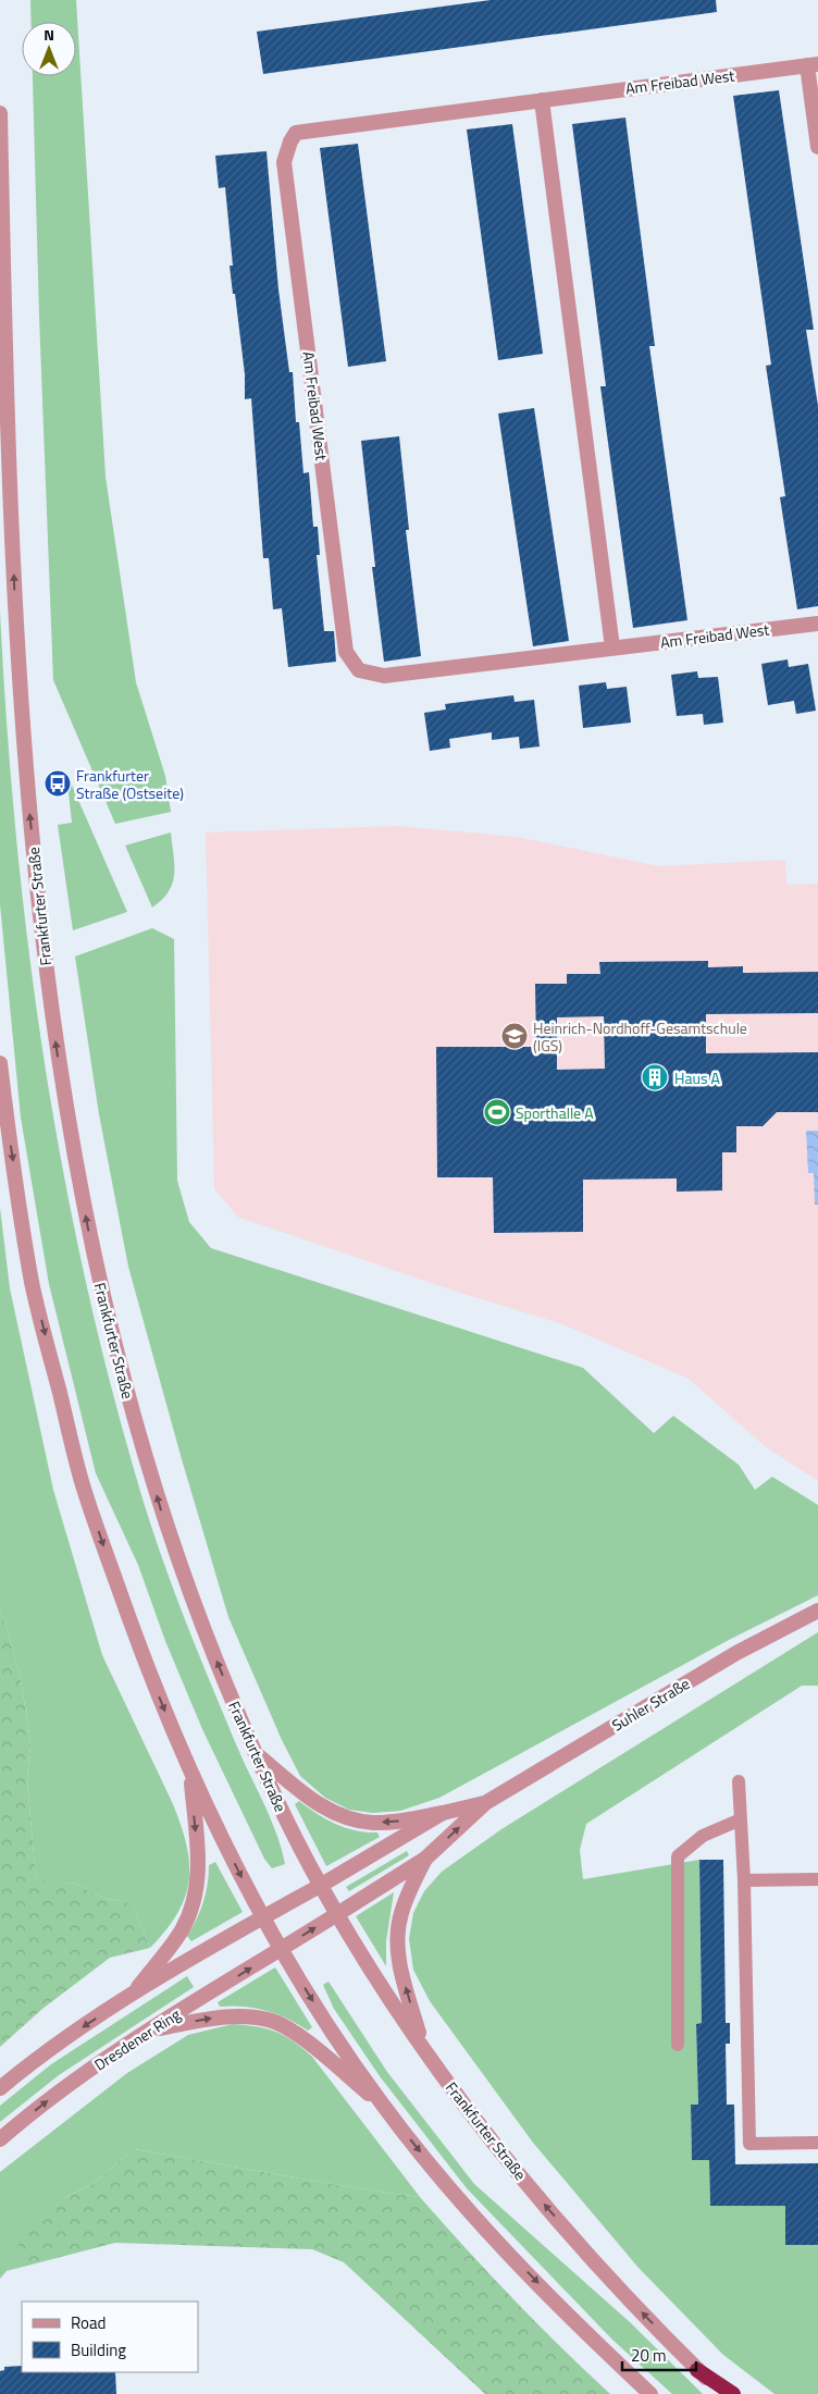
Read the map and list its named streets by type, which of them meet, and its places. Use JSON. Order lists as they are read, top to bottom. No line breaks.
{"streets":{"street":["Am Freibad West","Frankfurter Straße","Suhler Straße","Dresdener Ring"]},"crossings":[["Frankfurter Straße","Suhler Straße"],["Frankfurter Straße","Dresdener Ring"],["Suhler Straße","Dresdener Ring"]],"places":{"bus stop":["Frankfurter Straße (Ostseite)"],"school or university":["Heinrich-Nordhoff-Gesamtschule (IGS)"],"building":["Haus A"],"sports":["Sporthalle A"]},"legend":["Road","Building"],"scale_bar":"20 m","north":"top"}
